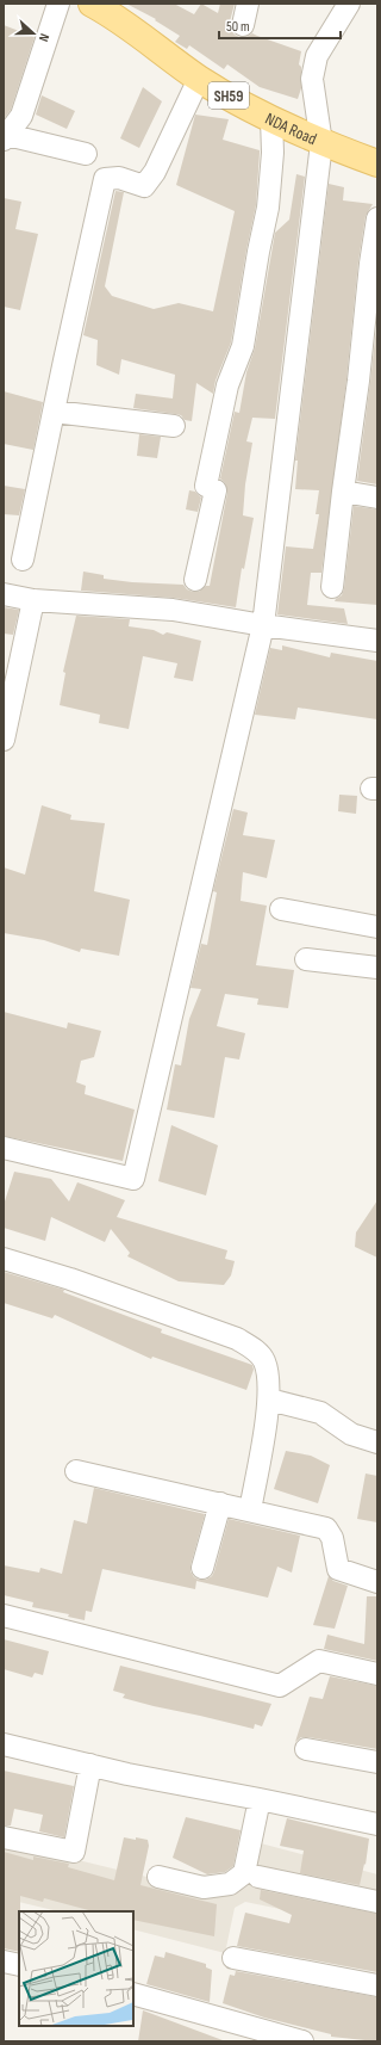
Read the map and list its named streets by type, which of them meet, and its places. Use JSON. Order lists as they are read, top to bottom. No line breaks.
{"streets":{"main road":["SH59","NDA Road"]},"scale_bar":"50 m","north":"right"}
